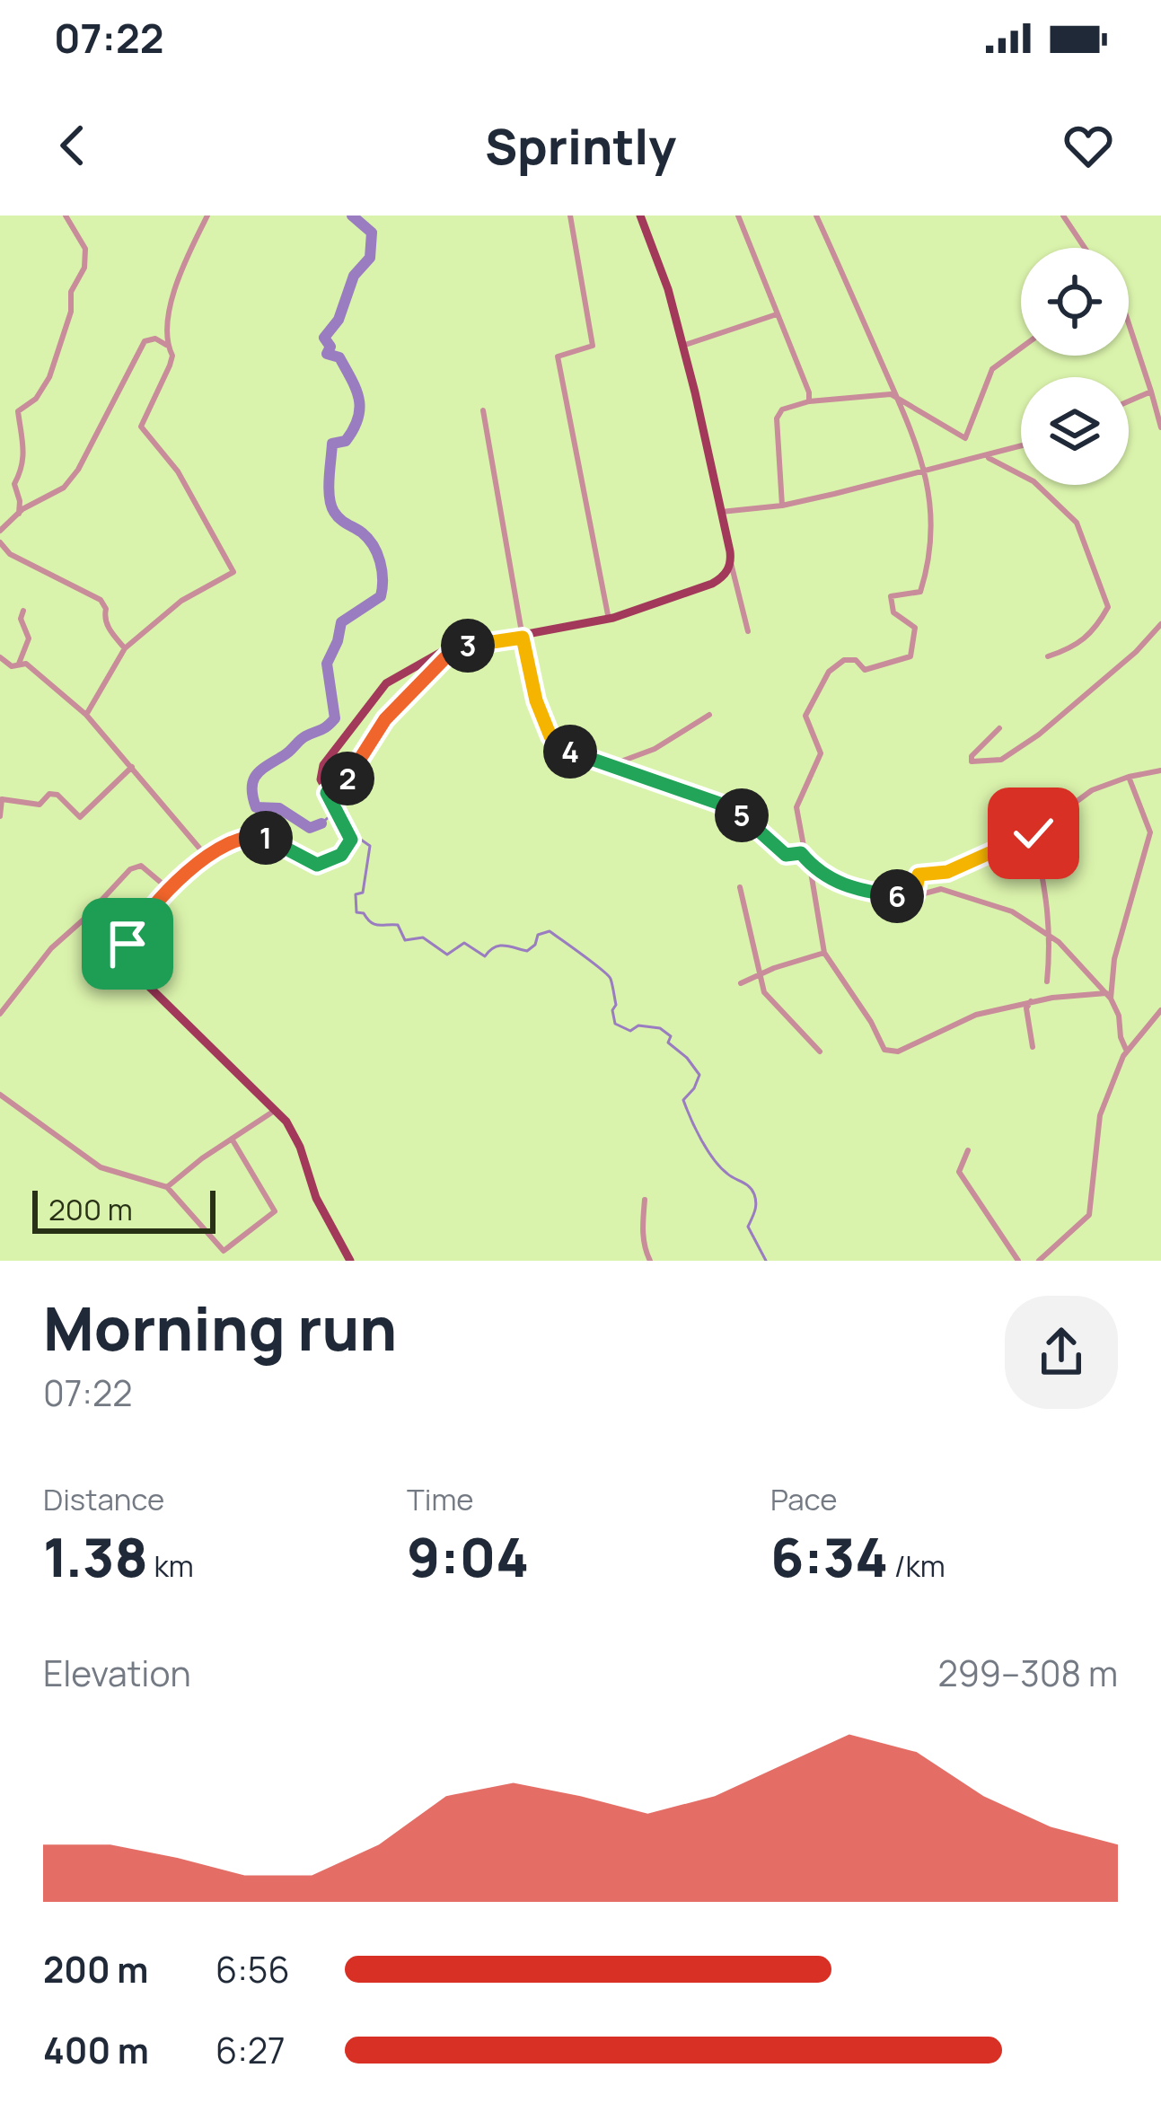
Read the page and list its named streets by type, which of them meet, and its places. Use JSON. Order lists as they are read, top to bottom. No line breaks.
{"scale_bar":"200 m","page":{"status":"07:22","header":"Sprintly","pins":["3","4","2","5","1","6"],"scale":"200 m","heading":["Morning run","07:22"],"stats":[["Distance","1.38 km"],["Time","9:04"],["Pace","6:34 /km"]],"chart":["Elevation","299–308 m"],"list":[{"name":"200 m","note":"6:56"},{"name":"400 m","note":"6:27"}]}}
